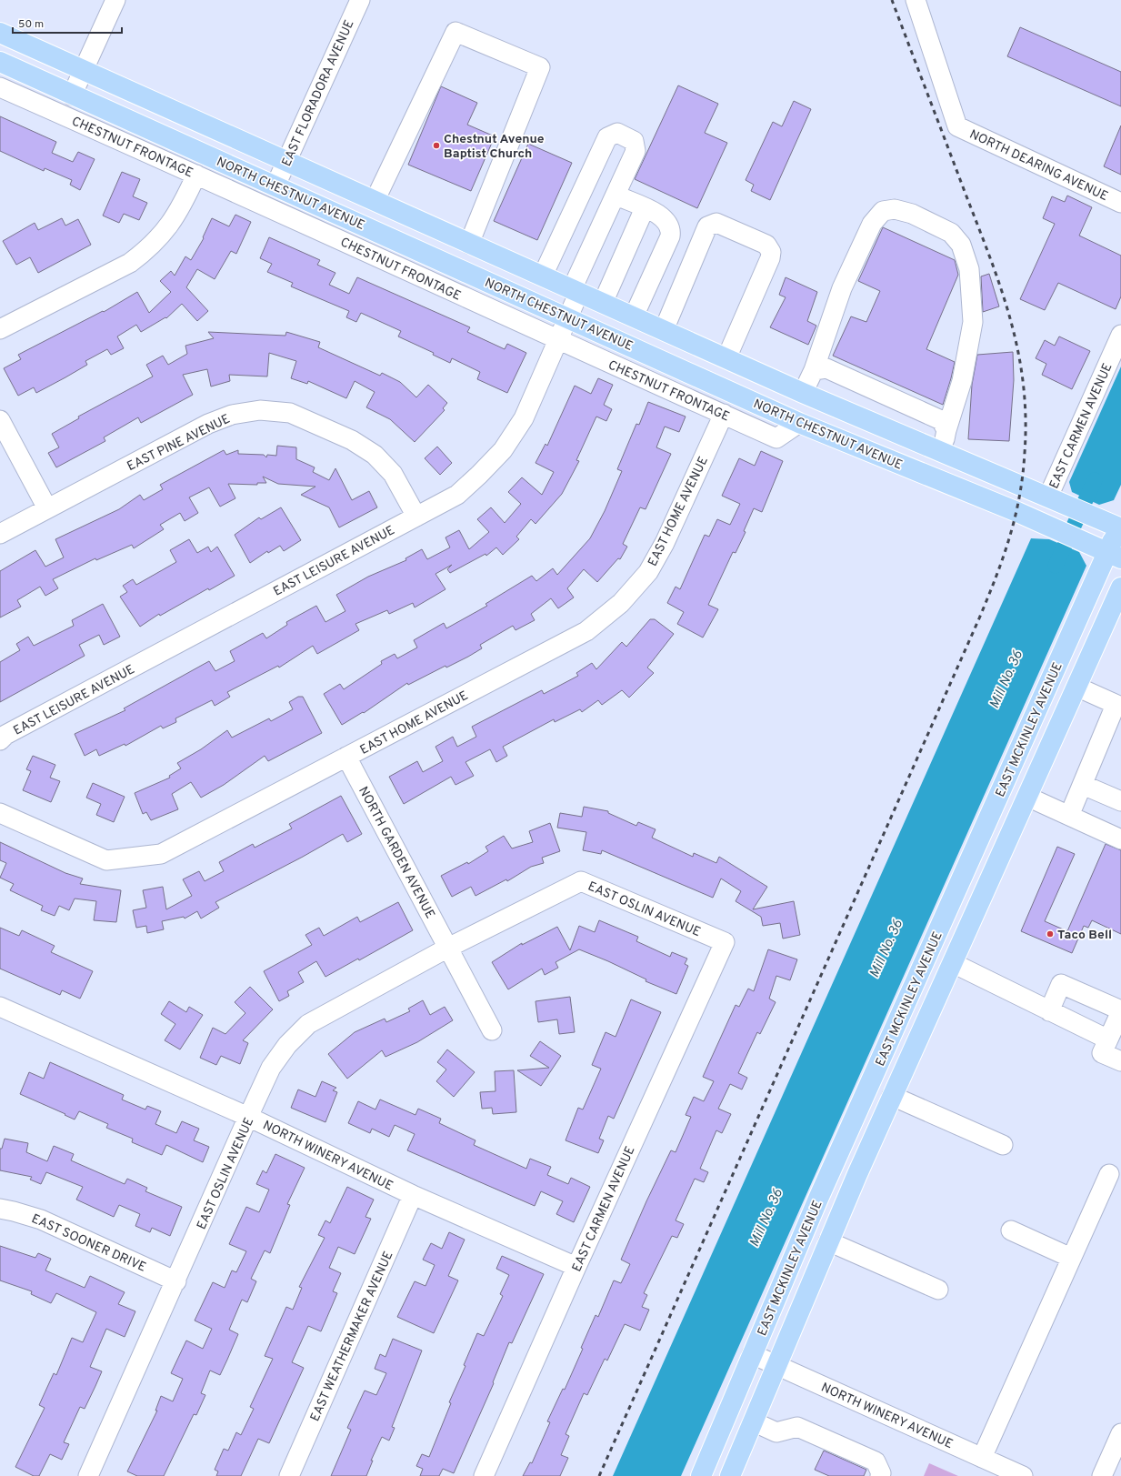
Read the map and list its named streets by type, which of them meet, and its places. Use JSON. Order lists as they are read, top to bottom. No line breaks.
{"streets":{"main road":["NORTH CHESTNUT AVENUE","EAST MCKINLEY AVENUE"],"street":["EAST FLORADORA AVENUE","CHESTNUT FRONTAGE","NORTH DEARING AVENUE","EAST CARMEN AVENUE","EAST PINE AVENUE","EAST HOME AVENUE","EAST LEISURE AVENUE","NORTH GARDEN AVENUE","EAST OSLIN AVENUE","NORTH WINERY AVENUE","EAST SOONER DRIVE","EAST WEATHERMAKER AVENUE"]},"crossings":[["EAST FLORADORA AVENUE","NORTH CHESTNUT AVENUE"],["CHESTNUT FRONTAGE","NORTH CHESTNUT AVENUE"],["CHESTNUT FRONTAGE","EAST HOME AVENUE"],["CHESTNUT FRONTAGE","EAST LEISURE AVENUE"],["NORTH CHESTNUT AVENUE","EAST CARMEN AVENUE"],["NORTH CHESTNUT AVENUE","EAST LEISURE AVENUE"],["NORTH CHESTNUT AVENUE","EAST MCKINLEY AVENUE"],["EAST CARMEN AVENUE","EAST OSLIN AVENUE"],["EAST CARMEN AVENUE","NORTH WINERY AVENUE"],["EAST PINE AVENUE","EAST LEISURE AVENUE"],["EAST HOME AVENUE","NORTH GARDEN AVENUE"],["EAST MCKINLEY AVENUE","NORTH WINERY AVENUE"],["NORTH GARDEN AVENUE","EAST OSLIN AVENUE"],["EAST OSLIN AVENUE","NORTH WINERY AVENUE"],["EAST OSLIN AVENUE","EAST SOONER DRIVE"],["NORTH WINERY AVENUE","EAST WEATHERMAKER AVENUE"]],"water":["Mill No. 36"],"places":["Chestnut Avenue Baptist Church","Taco Bell"],"scale_bar":"50 m"}
